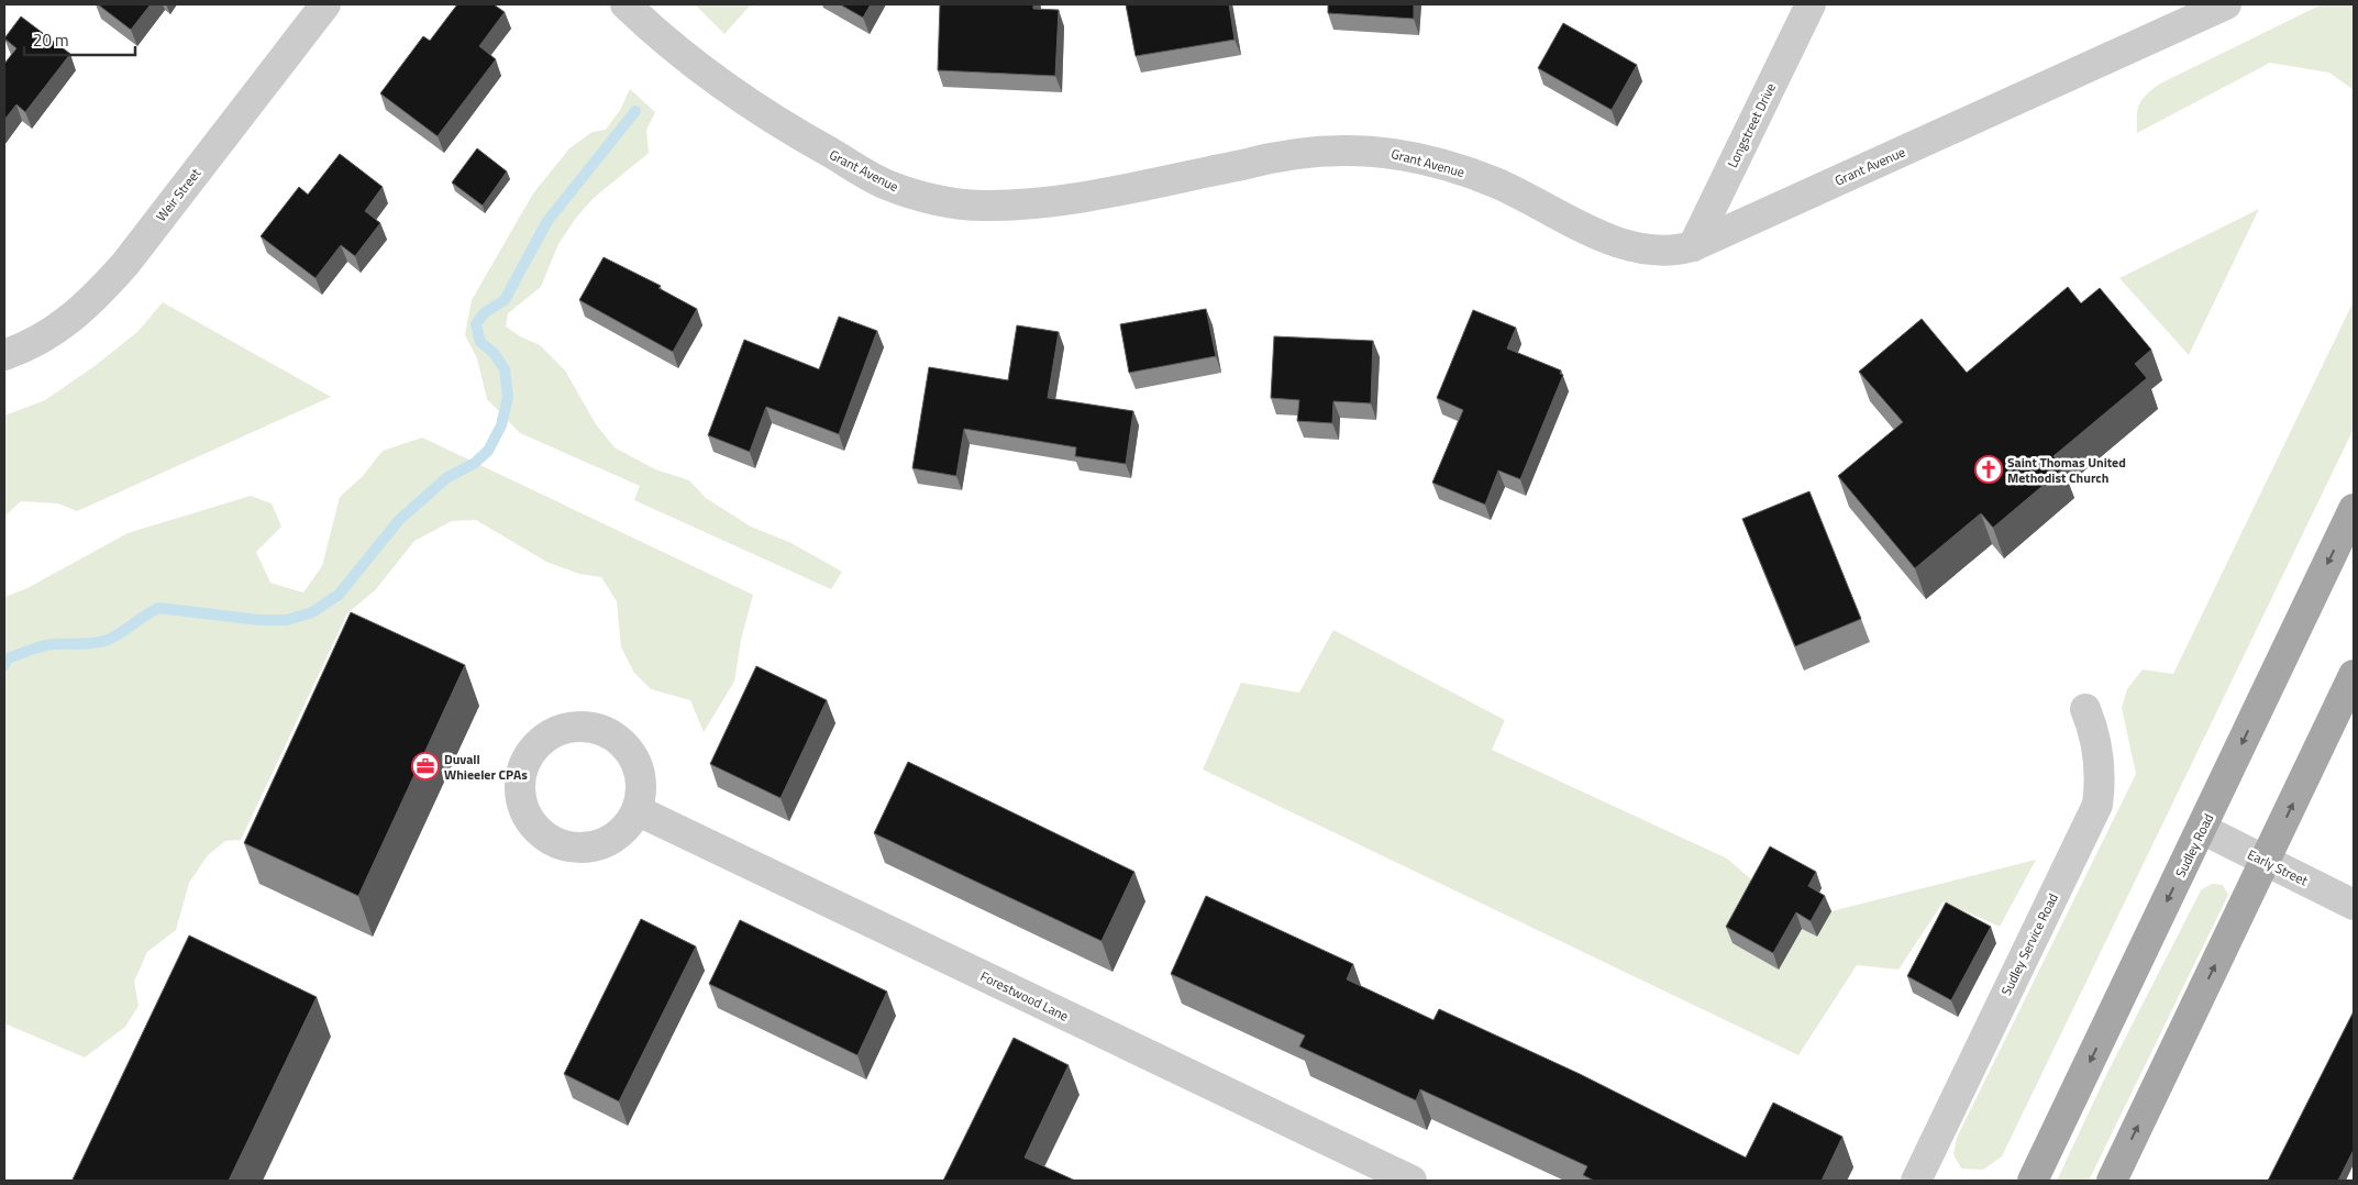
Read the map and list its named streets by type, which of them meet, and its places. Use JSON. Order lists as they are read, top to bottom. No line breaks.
{"streets":{"main road":["Sudley Road"],"street":["Longstreet Drive","Grant Avenue","Weir Street","Early Street","Sudley Service Road","Forestwood Lane"]},"crossings":[["Longstreet Drive","Grant Avenue"],["Sudley Road","Early Street"]],"places":{"church":["Saint Thomas United Methodist Church"],"office":["Duvall Whieeler CPAs"]},"scale_bar":"20 m"}
